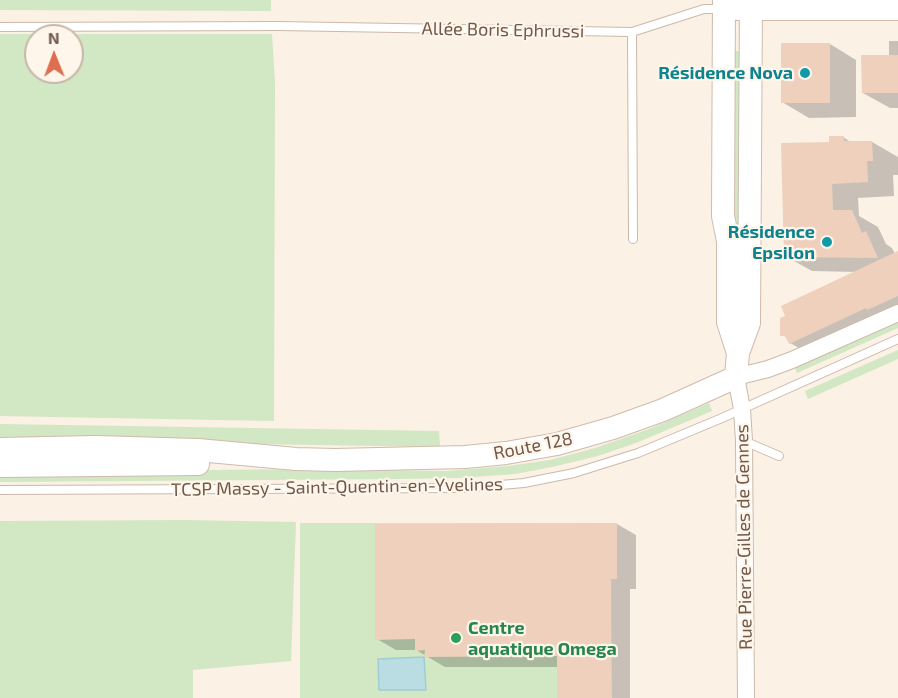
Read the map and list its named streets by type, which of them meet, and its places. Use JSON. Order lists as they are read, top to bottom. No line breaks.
{"streets":{"main road":["Route 128"],"street":["Rue Pierre-Gilles de Gennes"],"lane":["Allée Boris Ephrussi","TCSP Massy - Saint-Quentin-en-Yvelines"]},"crossings":[["Route 128","Rue Pierre-Gilles de Gennes"],["TCSP Massy - Saint-Quentin-en-Yvelines","Rue Pierre-Gilles de Gennes"]],"places":["Résidence Nova","Résidence Epsilon","Centre aquatique Omega"],"north":"top"}
